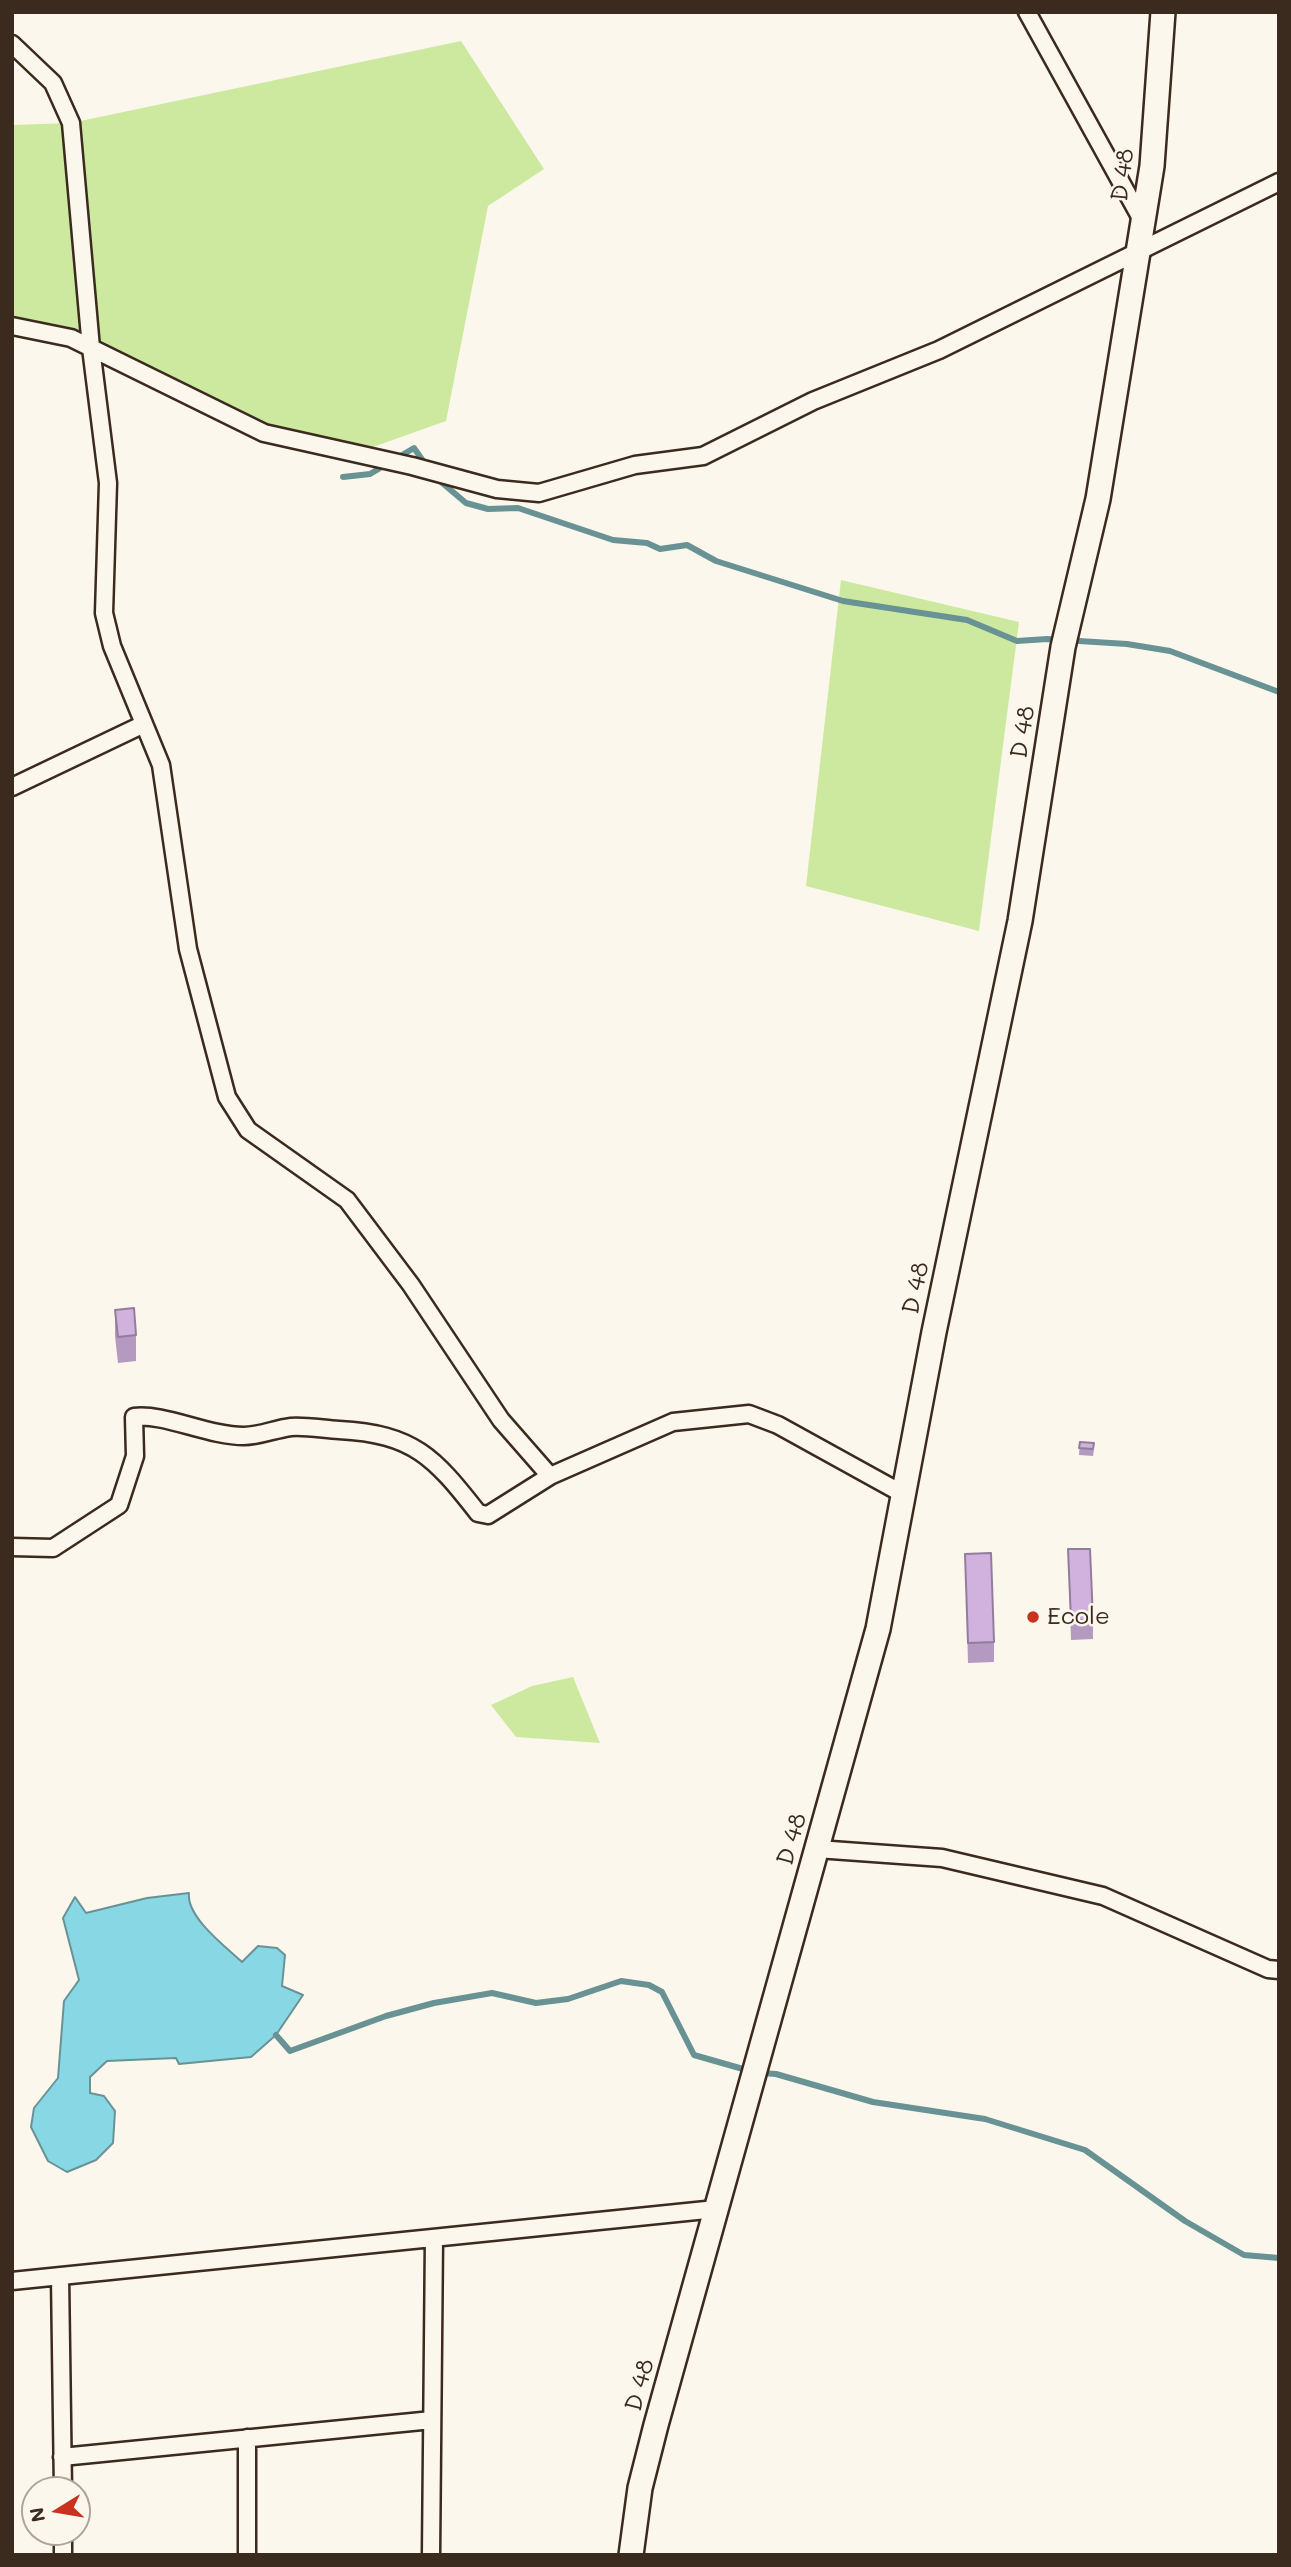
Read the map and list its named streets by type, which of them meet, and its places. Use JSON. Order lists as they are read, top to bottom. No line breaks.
{"streets":{"street":["D 48"]},"places":["Ecole"],"north":"left"}
